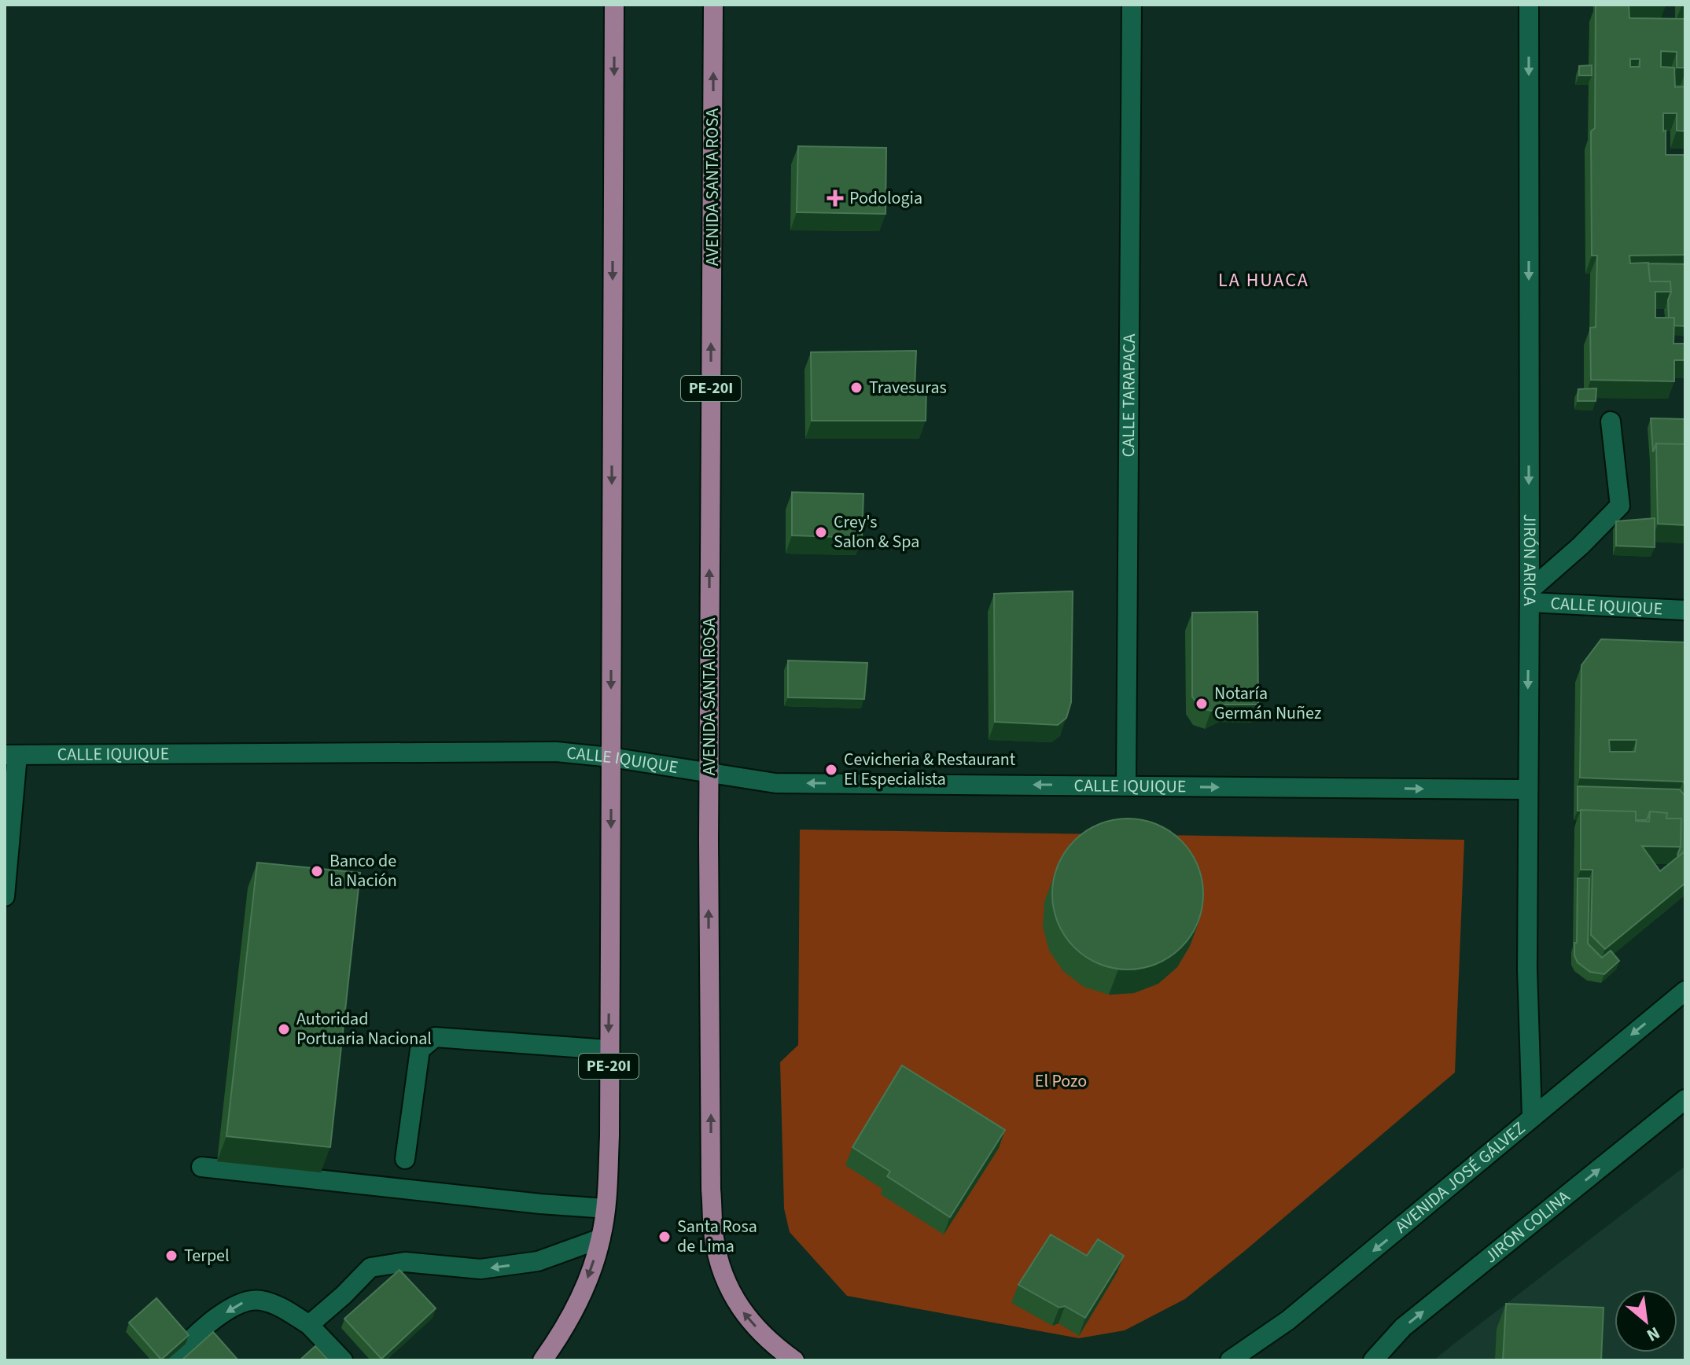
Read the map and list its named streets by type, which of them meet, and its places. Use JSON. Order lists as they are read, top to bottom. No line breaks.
{"streets":{"main road":["AVENIDA SANTA ROSA","PE-20I"],"street":["CALLE TARAPACA","JIRÓN ARICA","CALLE IQUIQUE","AVENIDA JOSÉ GÁLVEZ","JIRÓN COLINA"]},"crossings":[["AVENIDA SANTA ROSA","CALLE IQUIQUE"],["PE-20I","CALLE IQUIQUE"],["CALLE TARAPACA","CALLE IQUIQUE"],["JIRÓN ARICA","CALLE IQUIQUE"],["JIRÓN ARICA","AVENIDA JOSÉ GÁLVEZ"]],"one_way":["JIRÓN ARICA","AVENIDA JOSÉ GÁLVEZ","JIRÓN COLINA"],"districts":["LA HUACA"],"parks":["El Pozo"],"places":{"health":["Podologia"],"other":["Travesuras","Crey's Salon & Spa","Notaría Germán Nuñez","Cevicheria & Restaurant El Especialista","Banco de la Nación","Autoridad Portuaria Nacional","Santa Rosa de Lima","Terpel"]},"north":"bottom right"}
